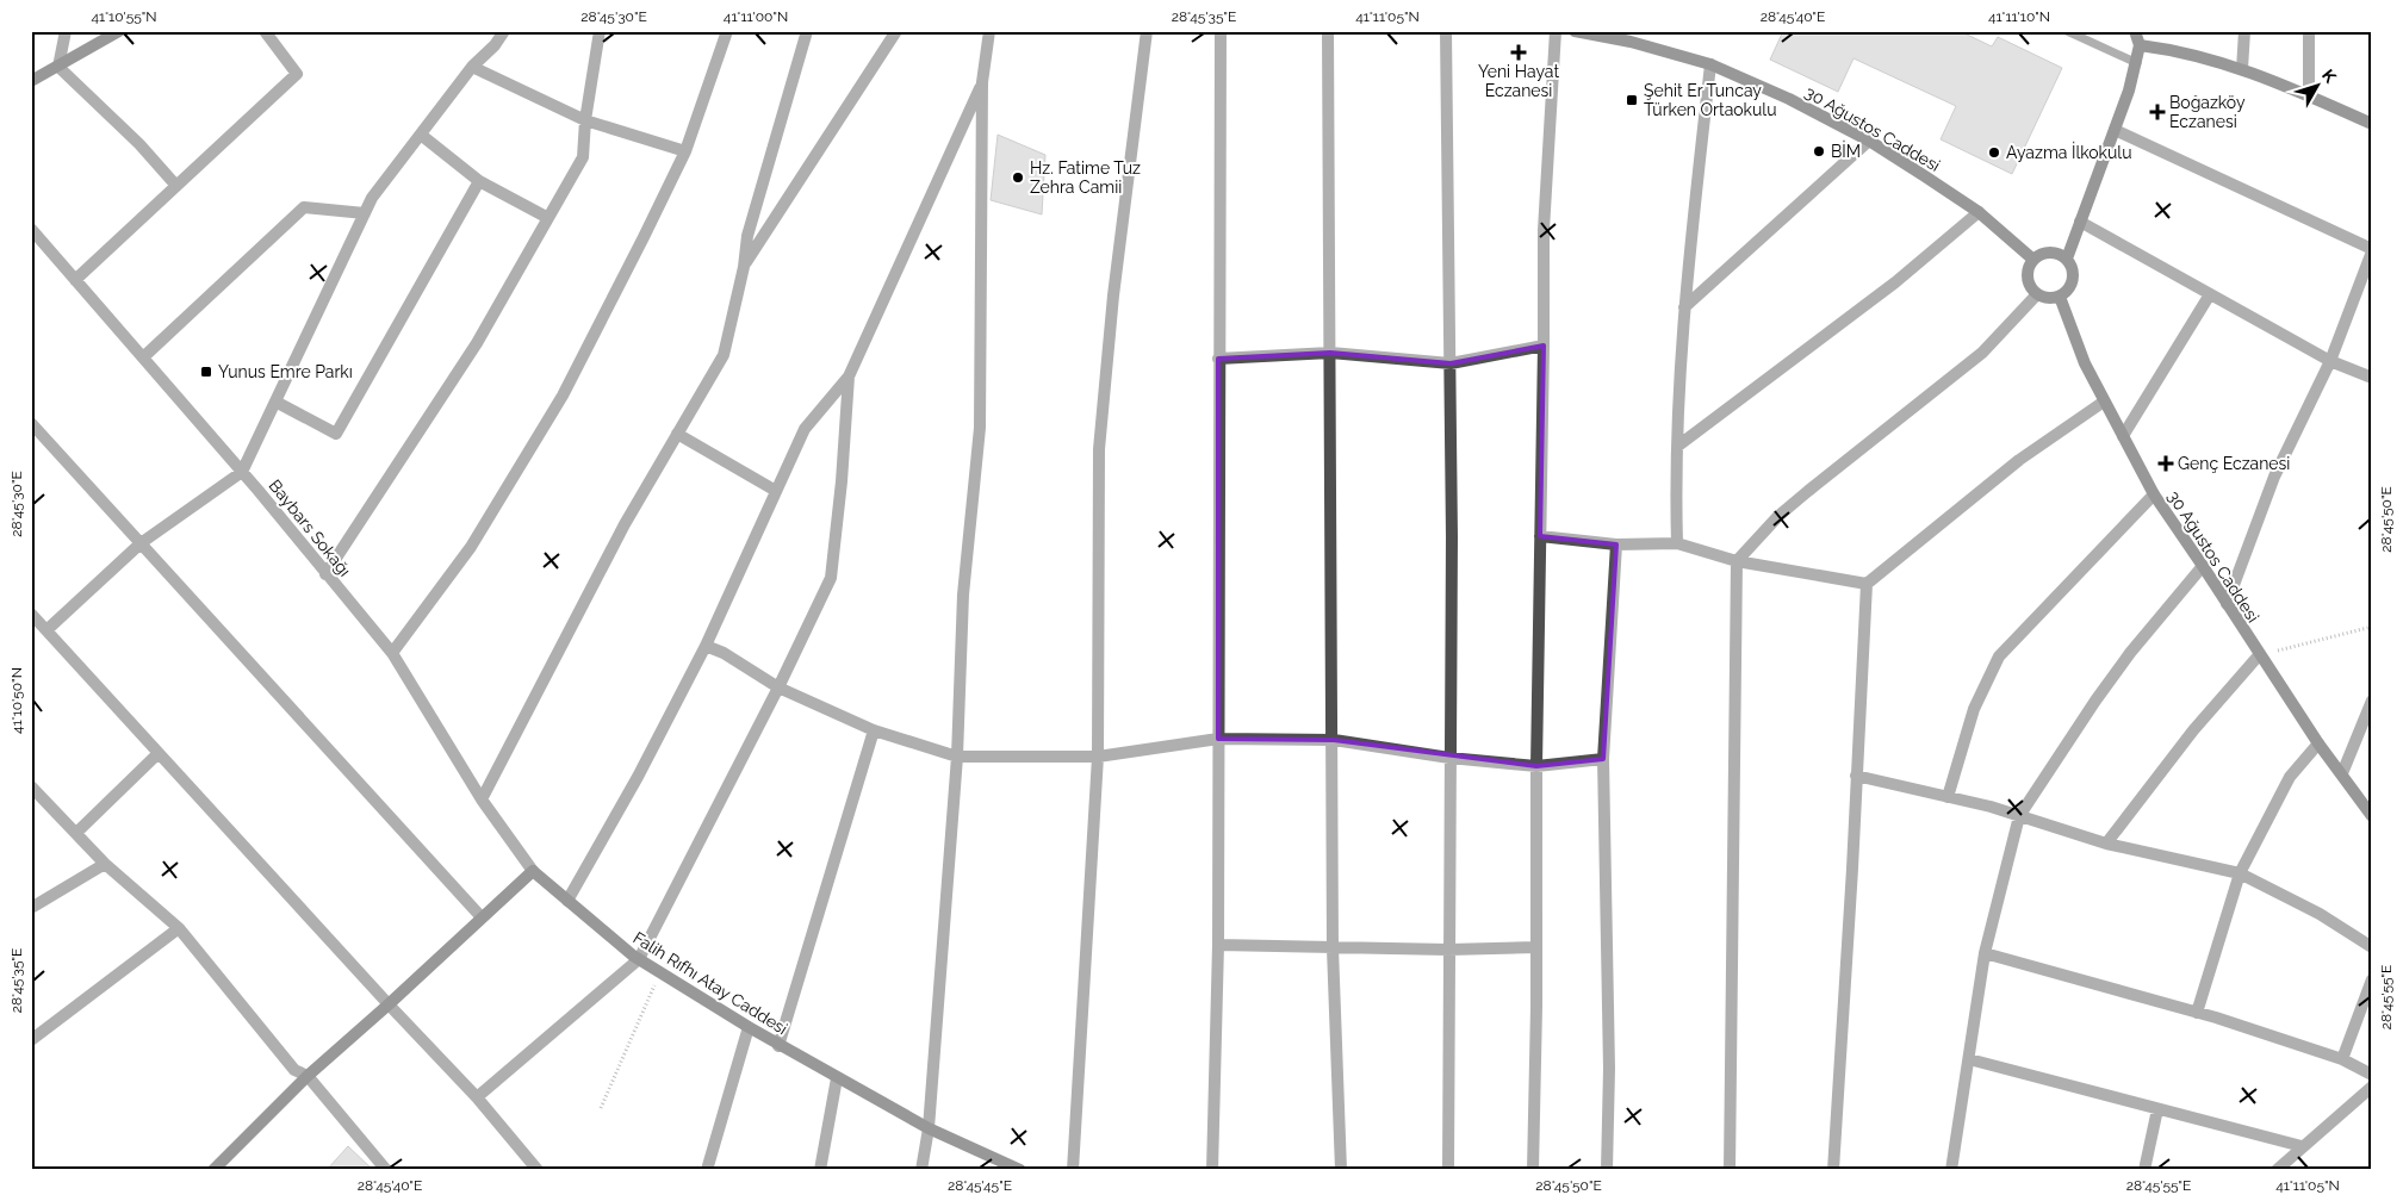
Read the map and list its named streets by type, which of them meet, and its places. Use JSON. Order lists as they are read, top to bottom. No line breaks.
{"streets":{"main road":["30 Ağustos Caddesi","Falih Rıfhı Atay Caddesi"],"street":["Baybars Sokağı"]},"crossings":[["Baybars Sokağı","Falih Rıfhı Atay Caddesi"]],"places":{"health":["Yeni Hayat Eczanesi","Boğazköy Eczanesi","Genç Eczanesi"],"transit":["Şehit Er Tuncay Türken Ortaokulu","Yunus Emre Parkı"],"other":["BİM","Ayazma İlkokulu","Hz. Fatime Tuz Zehra Camii"]},"north":"top right","coordinates":["41°10'55\"N","28°45'30\"E","41°11'00\"N","28°45'35\"E","41°11'05\"N","28°45'40\"E","41°11'10\"N","28°45'50\"E","41°10'50\"N","28°45'55\"E","28°45'45\"E"]}
